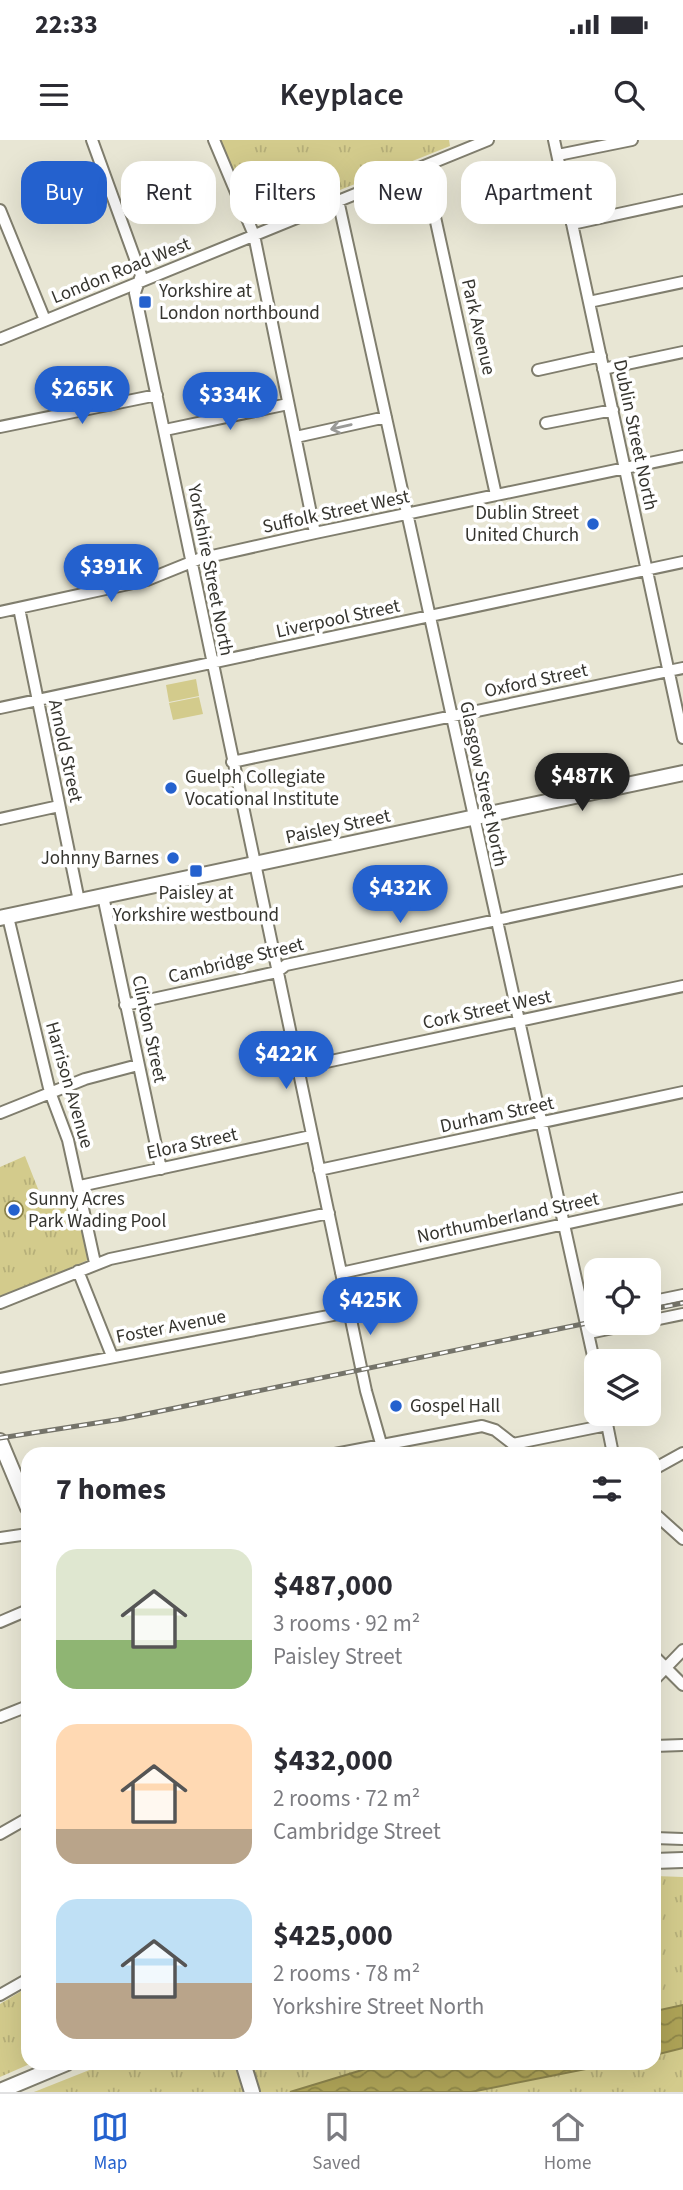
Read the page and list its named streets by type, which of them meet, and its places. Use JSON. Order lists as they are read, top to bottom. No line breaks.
{"streets":{"main road":["Paisley Street"],"street":["London Road West","Park Avenue","Dublin Street North","Suffolk Street West","Yorkshire Street North","Liverpool Street","Oxford Street","Arnold Street","Glasgow Street North","Cambridge Street","Cork Street West","Clinton Street","Harrison Avenue","Durham Street","Elora Street","Northumberland Street","Foster Avenue"]},"crossings":[["London Road West","Yorkshire Street North"],["Park Avenue","Suffolk Street West"],["Dublin Street North","Suffolk Street West"],["Dublin Street North","Liverpool Street"],["Dublin Street North","Oxford Street"],["Suffolk Street West","Yorkshire Street North"],["Suffolk Street West","Arnold Street"],["Suffolk Street West","Glasgow Street North"],["Yorkshire Street North","Liverpool Street"],["Yorkshire Street North","Oxford Street"],["Yorkshire Street North","Paisley Street"],["Yorkshire Street North","Cambridge Street"],["Yorkshire Street North","Cork Street West"],["Yorkshire Street North","Durham Street"],["Yorkshire Street North","Elora Street"],["Yorkshire Street North","Northumberland Street"],["Yorkshire Street North","Foster Avenue"],["Liverpool Street","Arnold Street"],["Liverpool Street","Glasgow Street North"],["Oxford Street","Glasgow Street North"],["Arnold Street","Paisley Street"],["Glasgow Street North","Paisley Street"],["Glasgow Street North","Cambridge Street"],["Glasgow Street North","Cork Street West"],["Glasgow Street North","Durham Street"],["Glasgow Street North","Northumberland Street"],["Paisley Street","Clinton Street"],["Paisley Street","Harrison Avenue"],["Cambridge Street","Clinton Street"],["Clinton Street","Elora Street"],["Harrison Avenue","Elora Street"]],"places":{"transit":["Yorkshire at London northbound","Paisley at Yorkshire westbound"],"other":["Dublin Street United Church","Guelph Collegiate Vocational Institute","Johnny Barnes","Sunny Acres Park Wading Pool","Gospel Hall"]},"page":{"status":"22:33","header":"Keyplace","chip":["Buy","Rent","Filters","New","Apartment"],"price":["$265K","$334K","$391K","$487K","$432K","$422K","$425K"],"heading":"7 homes","list":[{"name":"$487,000","note":"3 rooms · 92 m² · Paisley Street"},{"name":"$432,000","note":"2 rooms · 72 m² · Cambridge Street"},{"name":"$425,000","note":"2 rooms · 78 m² · Yorkshire Street North"}],"tabs":["Map","Saved","Home"]}}
